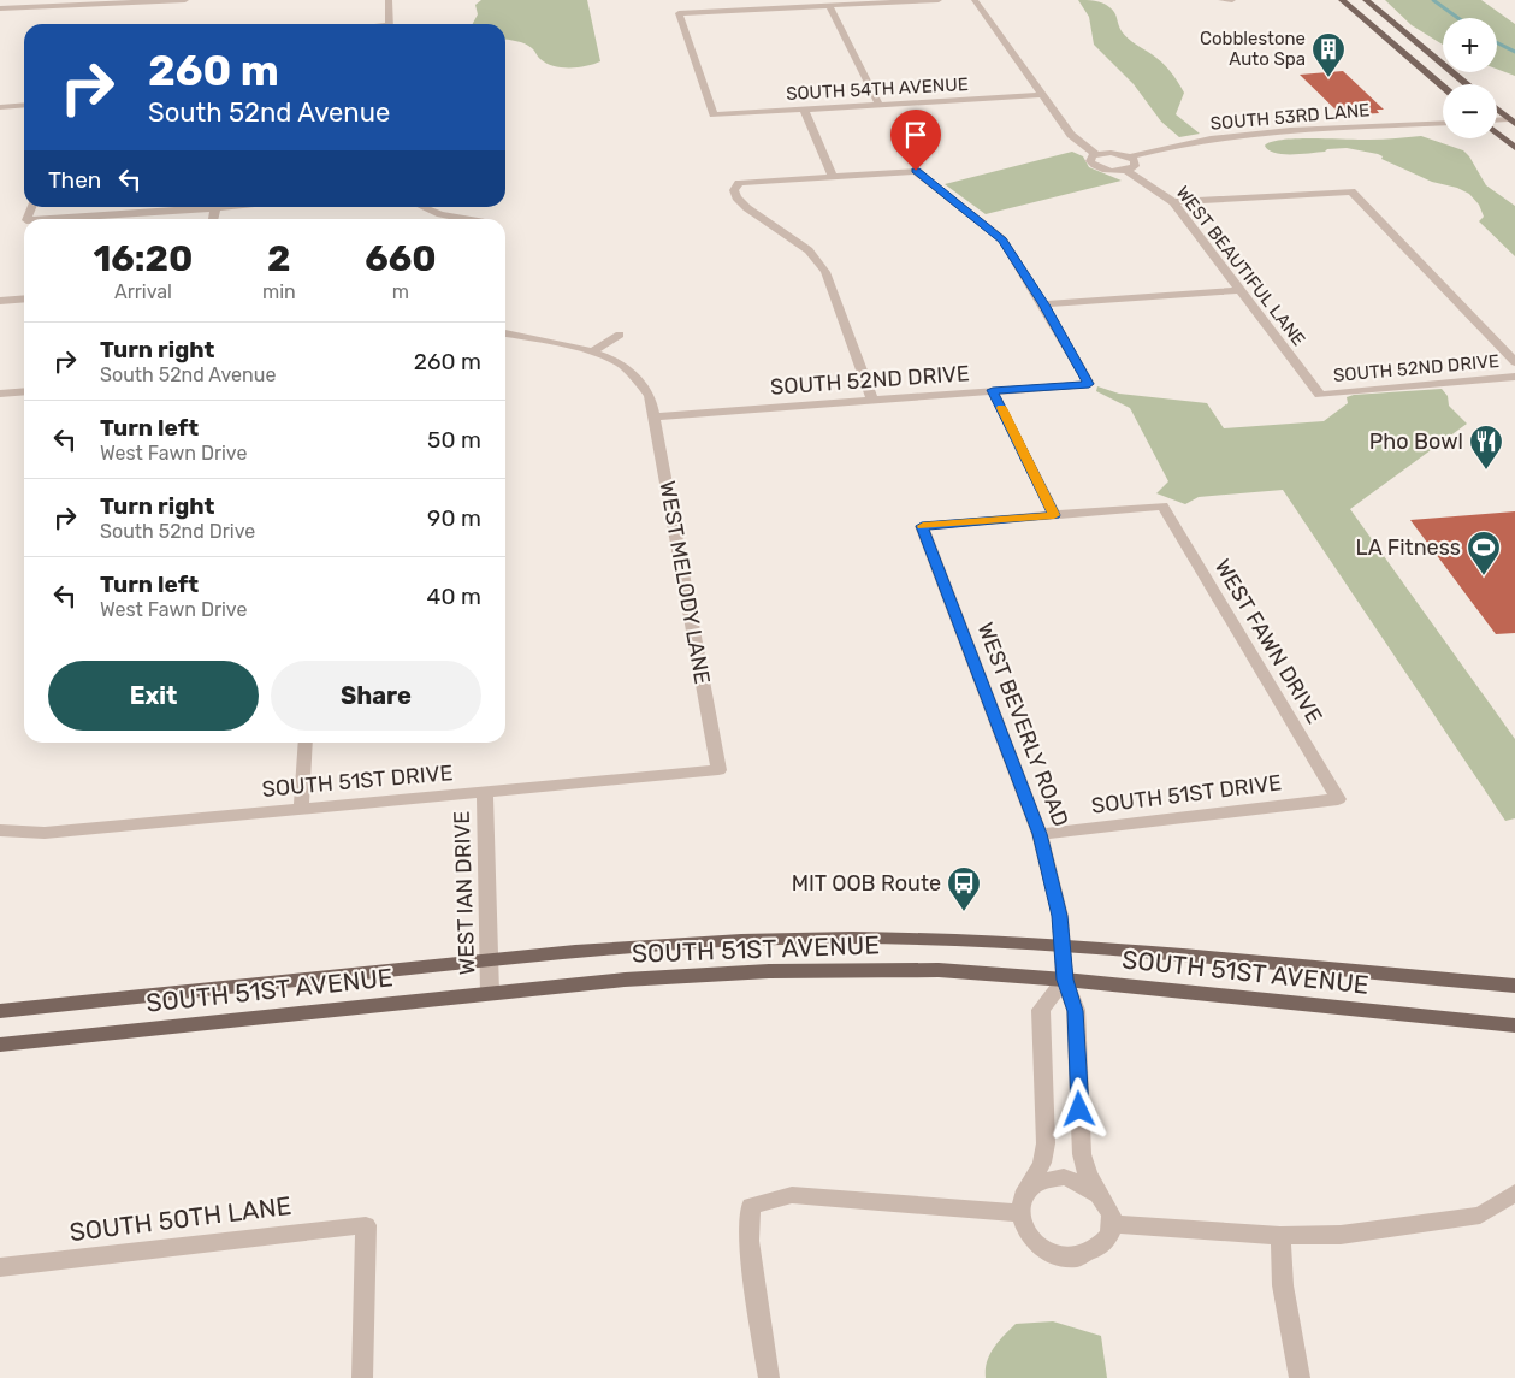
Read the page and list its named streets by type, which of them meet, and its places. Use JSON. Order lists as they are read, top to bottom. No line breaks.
{"streets":{"main road":["SOUTH 51ST AVENUE"],"street":["SOUTH 54TH AVENUE","SOUTH 53RD LANE","WEST BEAUTIFUL LANE","SOUTH 52ND DRIVE","WEST MELODY LANE","WEST FAWN DRIVE","WEST BEVERLY ROAD","SOUTH 51ST DRIVE","WEST IAN DRIVE","SOUTH 50TH LANE"]},"crossings":[["WEST BEAUTIFUL LANE","SOUTH 52ND DRIVE"],["SOUTH 52ND DRIVE","WEST MELODY LANE"],["WEST MELODY LANE","SOUTH 51ST DRIVE"],["WEST FAWN DRIVE","WEST BEVERLY ROAD"],["WEST FAWN DRIVE","SOUTH 51ST DRIVE"],["WEST BEVERLY ROAD","SOUTH 51ST DRIVE"],["WEST BEVERLY ROAD","SOUTH 51ST AVENUE"],["SOUTH 51ST DRIVE","WEST IAN DRIVE"],["WEST IAN DRIVE","SOUTH 51ST AVENUE"]],"places":{"building":["Cobblestone Auto Spa"],"restaurant":["Pho Bowl"],"sports":["LA Fitness"],"bus stop":["MIT OOB Route"]},"page":{"map_buttons":["+","−"],"turn":["260 m","South 52nd Avenue"],"then":"Then","eta":["16:20","Arrival","2","min","660","m"],"list":[{"name":"Turn right","note":"South 52nd Avenue","value":"260 m"},{"name":"Turn left","note":"West Fawn Drive","value":"50 m"},{"name":"Turn right","note":"South 52nd Drive","value":"90 m"},{"name":"Turn left","note":"West Fawn Drive","value":"40 m"}],"buttons":["Exit","Share"]}}
